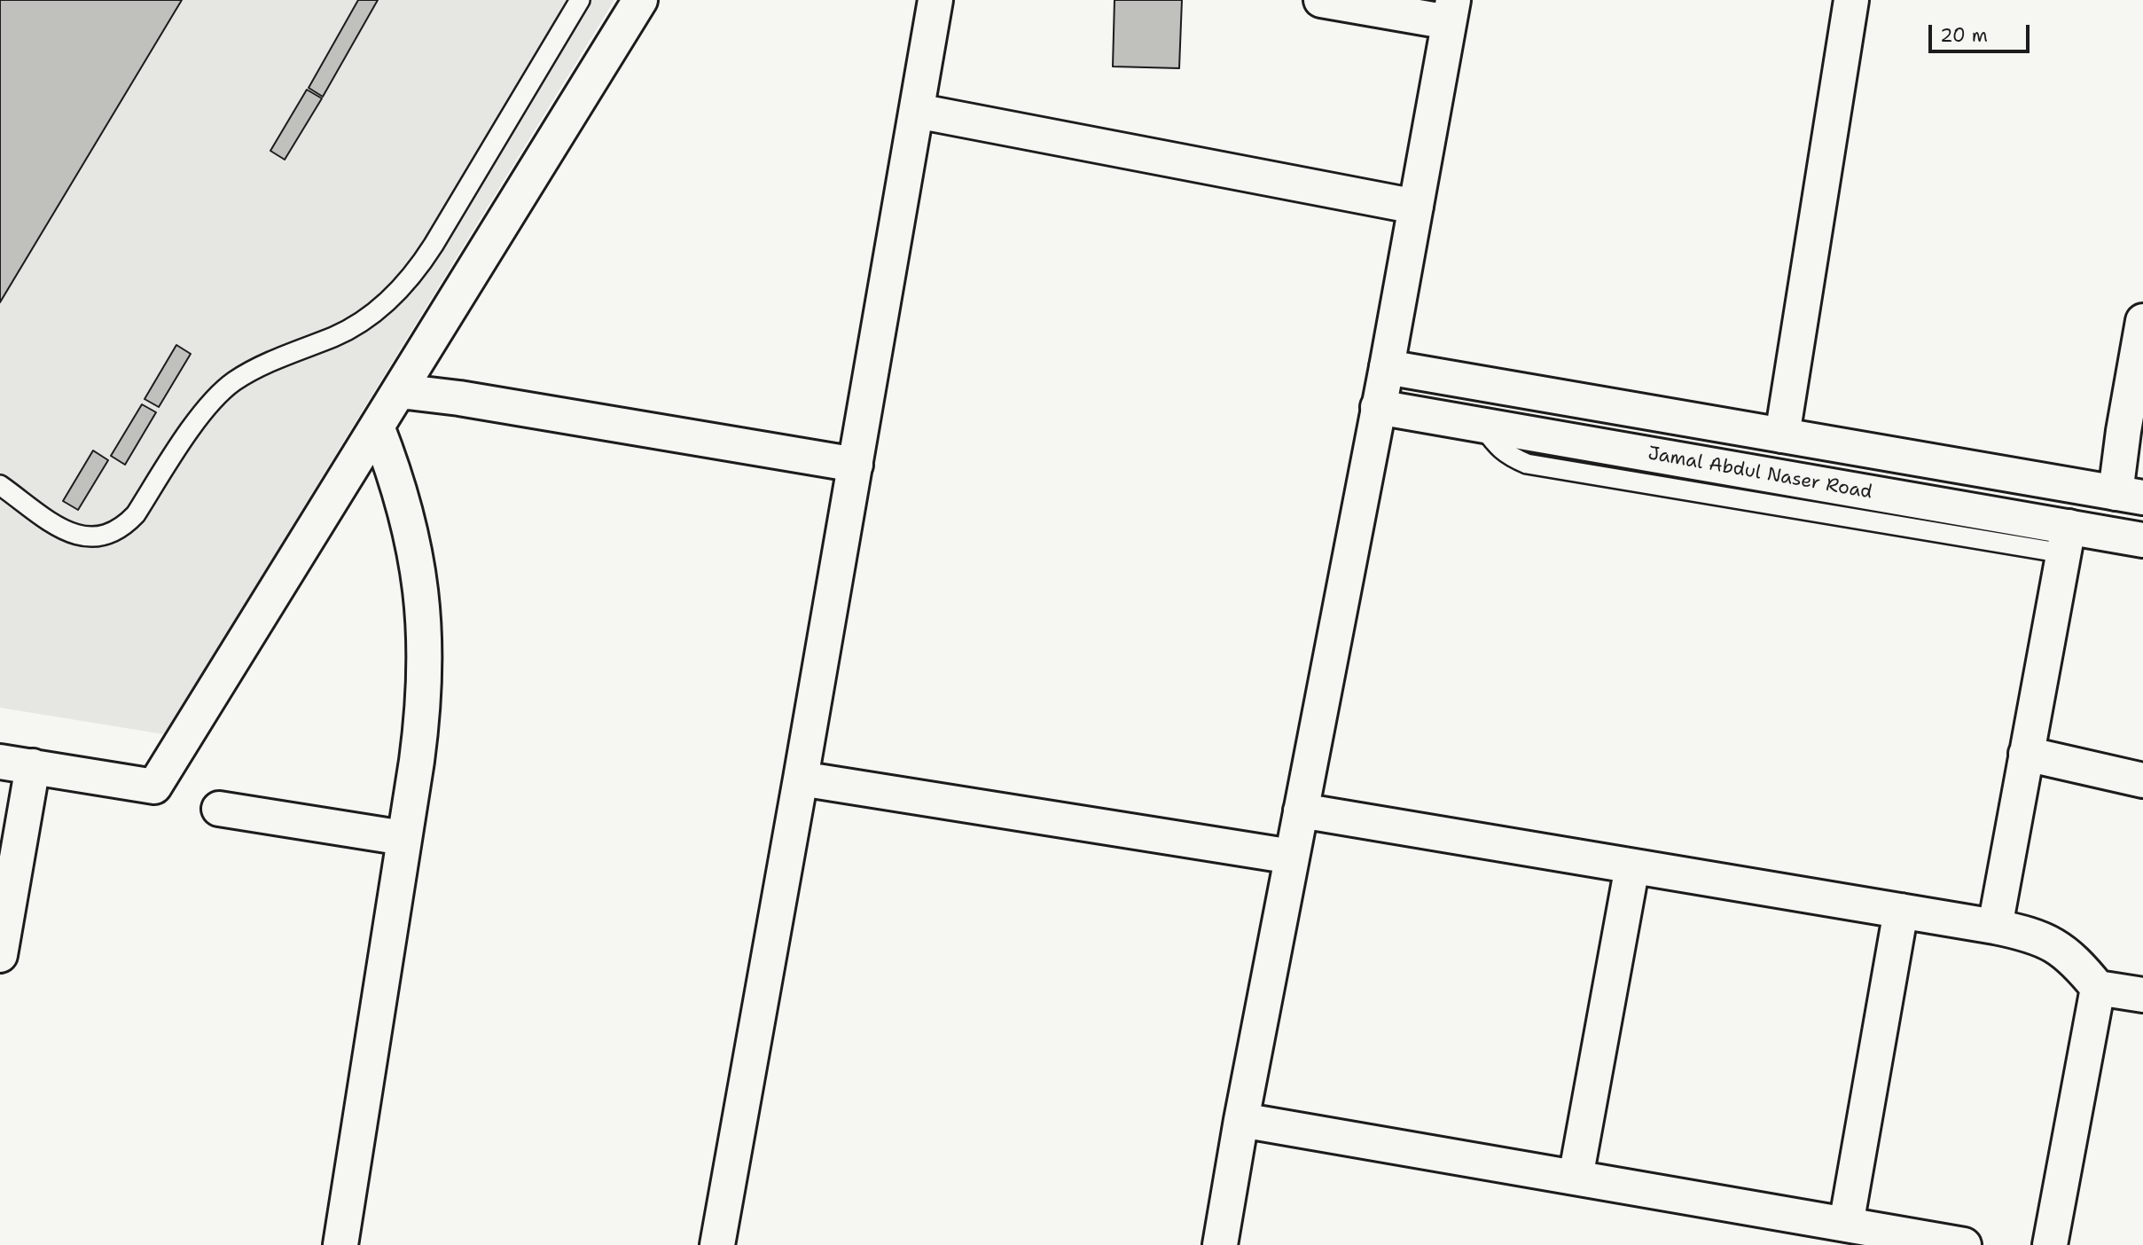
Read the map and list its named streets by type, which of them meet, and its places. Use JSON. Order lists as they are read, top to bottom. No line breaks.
{"streets":{"street":["Jamal Abdul Naser Road"]},"scale_bar":"20 m"}
